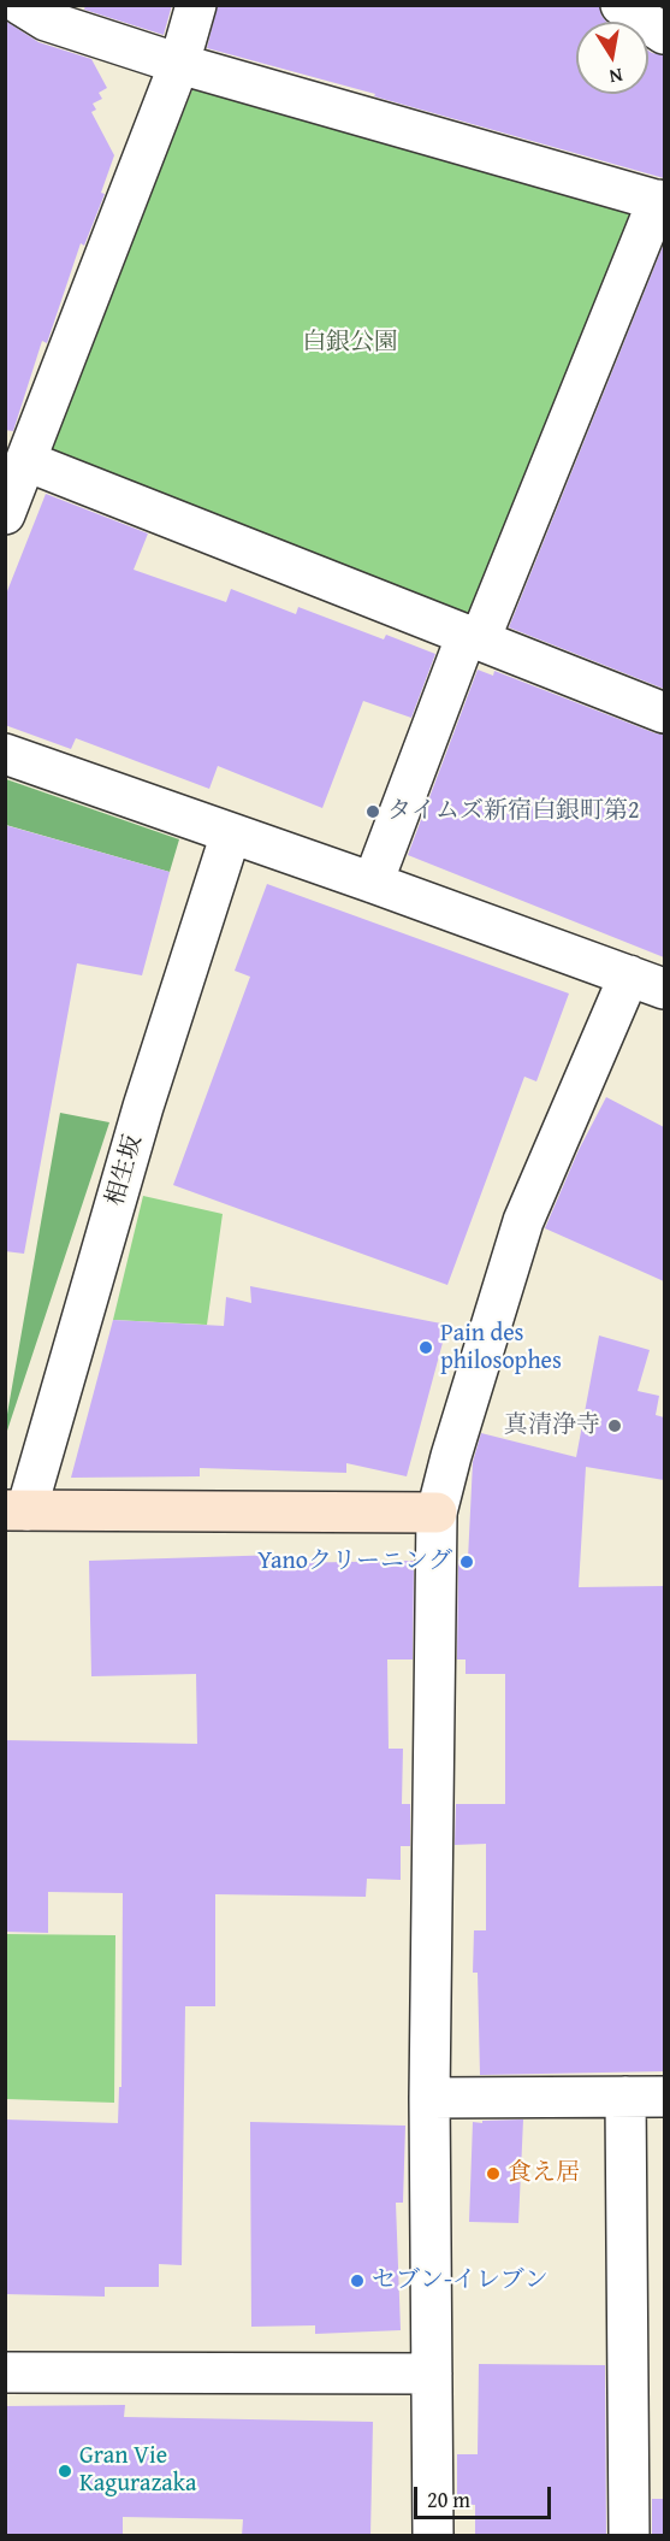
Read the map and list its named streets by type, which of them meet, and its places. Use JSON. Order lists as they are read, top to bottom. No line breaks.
{"streets":{"street":["相生坂"]},"parks":["白銀公園"],"places":["タイムズ新宿白銀町第2","Pain des philosophes","真清浄寺","Yanoクリーニング","食え居","セブン-イレブン","Gran Vie Kagurazaka"],"scale_bar":"20 m","north":"bottom"}
